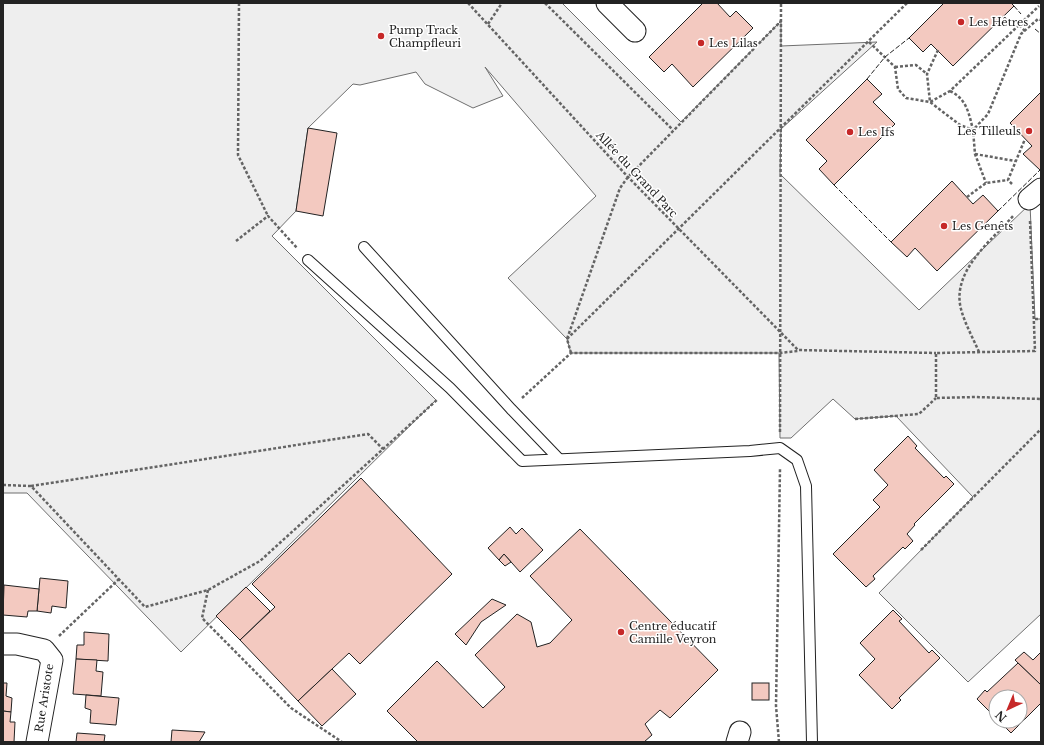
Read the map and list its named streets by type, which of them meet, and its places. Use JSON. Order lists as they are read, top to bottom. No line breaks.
{"streets":{"street":["Rue Aristote"],"path":["Allée du Grand Parc"]},"places":["Les Hêtres","Pump Track Champfleuri","Les Lilas","Les Tilleuls","Les Ifs","Les Genêts","Centre éducatif Camille Veyron"],"north":"bottom left"}
